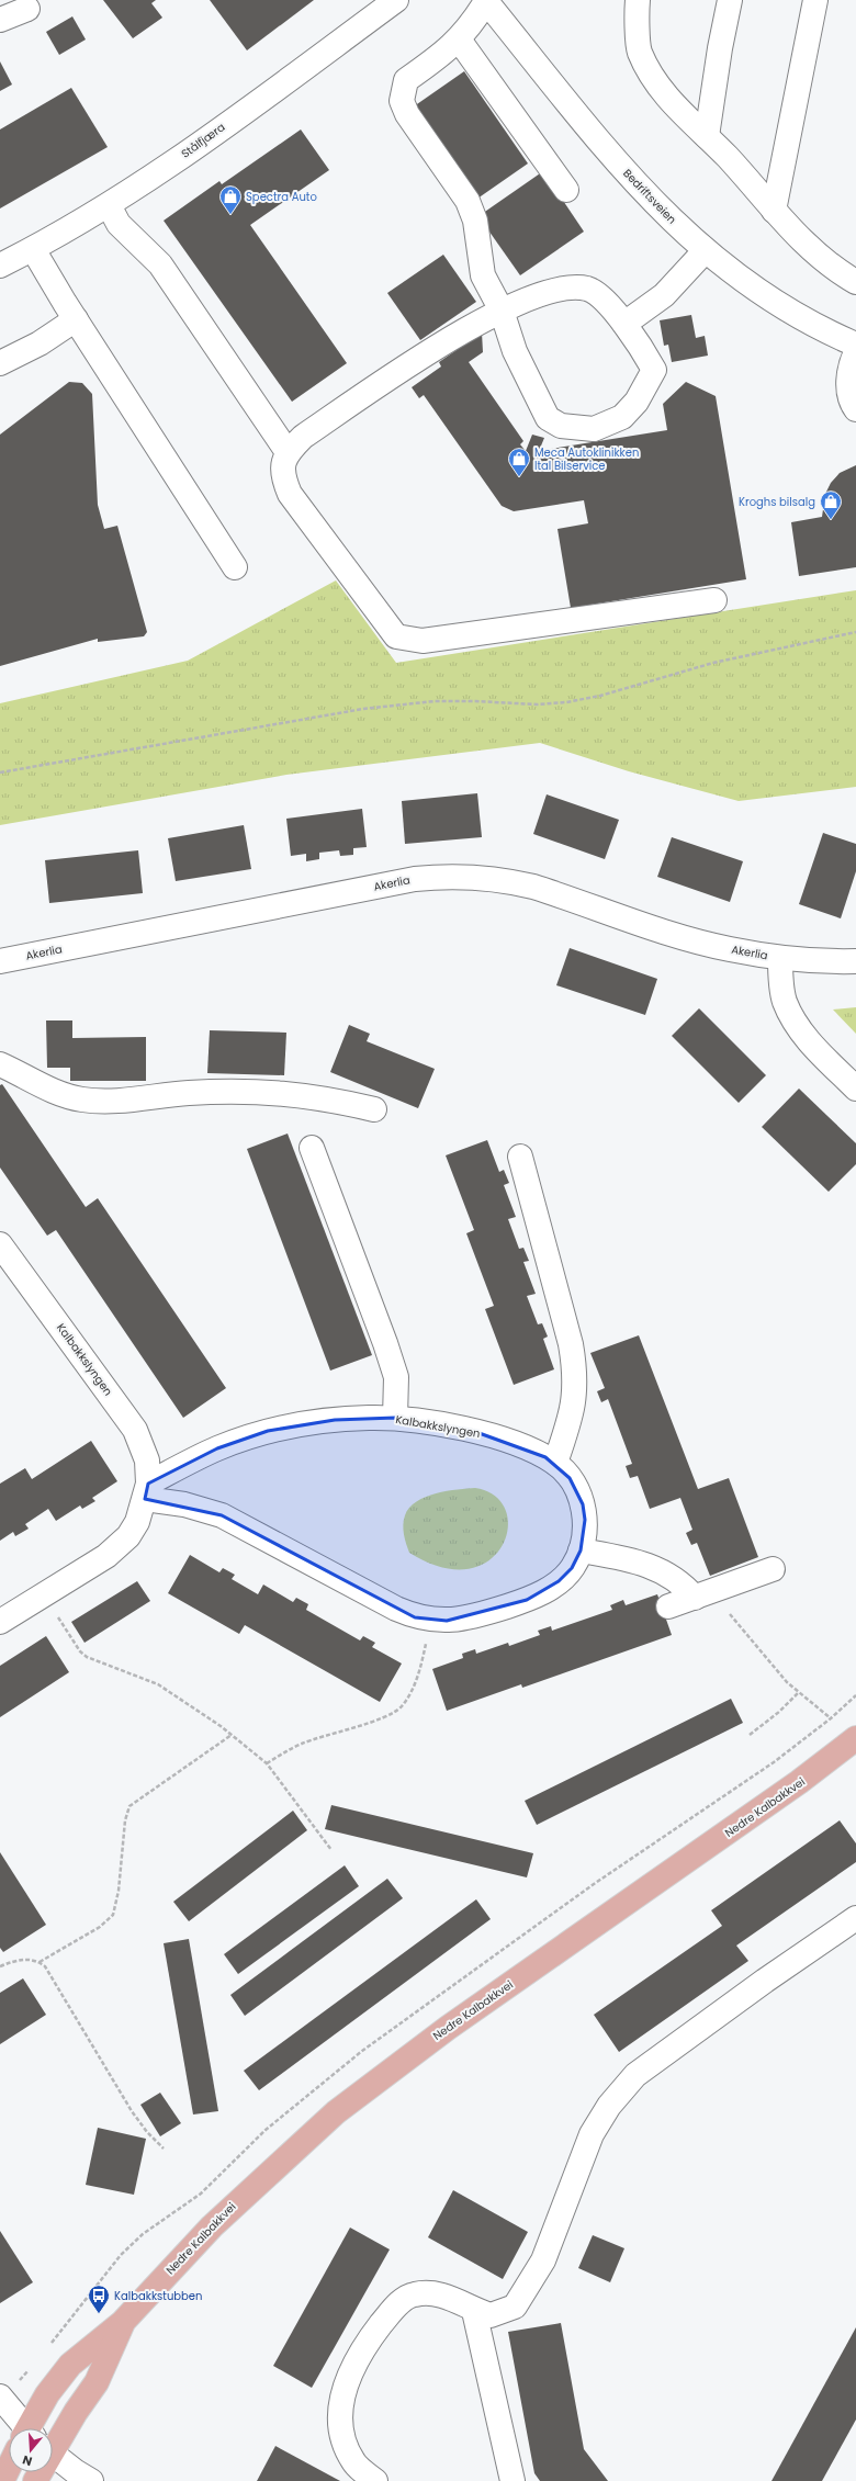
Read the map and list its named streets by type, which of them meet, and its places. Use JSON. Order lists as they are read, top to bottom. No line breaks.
{"streets":{"main road":["Nedre Kalbakkvei"],"street":["Stålfjæra","Bedriftsveien","Akerlia","Kalbakkslyngen"]},"places":{"shop":["Spectra Auto","Meca Autoklinikken Ital Bilservice","Kroghs bilsalg"],"bus stop":["Kalbakkstubben"]},"north":"bottom"}
